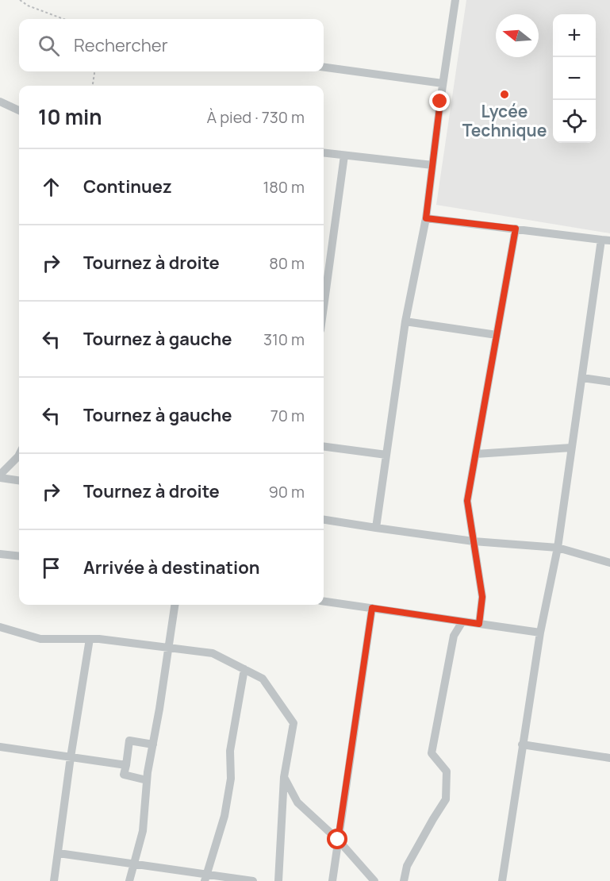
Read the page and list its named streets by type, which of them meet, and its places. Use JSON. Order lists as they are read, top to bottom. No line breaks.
{"places":["Lycée Technique"],"north":"left","page":{"map_buttons":["+","−"],"search":"Rechercher","heading":["10 min","À pied · 730 m"],"list":[["Continuez","180 m"],["Tournez à droite","80 m"],["Tournez à gauche","310 m"],["Tournez à gauche","70 m"],["Tournez à droite","90 m"],"Arrivée à destination"]}}
